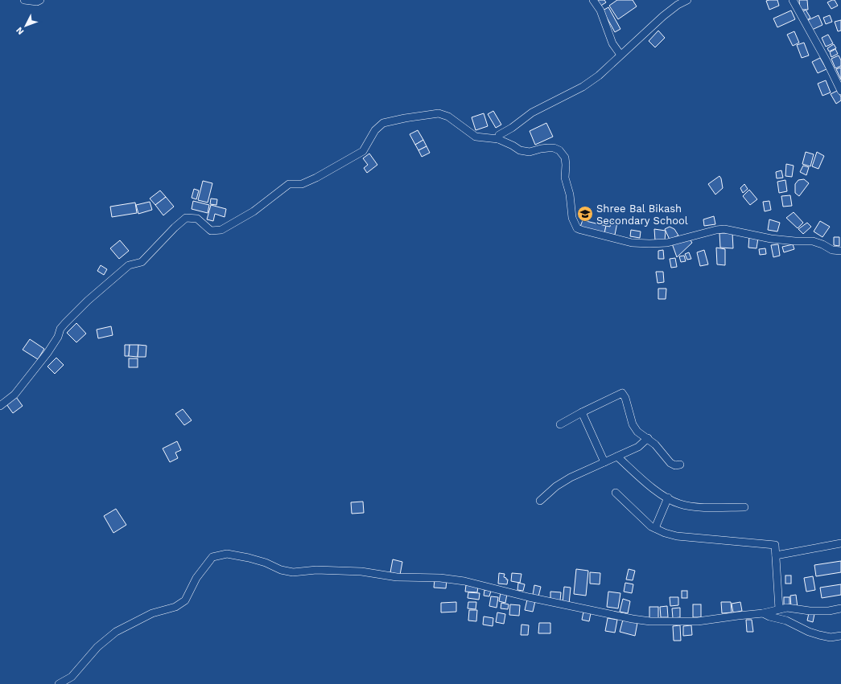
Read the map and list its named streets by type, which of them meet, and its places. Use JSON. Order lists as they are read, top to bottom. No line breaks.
{"places":{"school or university":["Shree Bal Bikash Secondary School"]},"north":"bottom left"}
